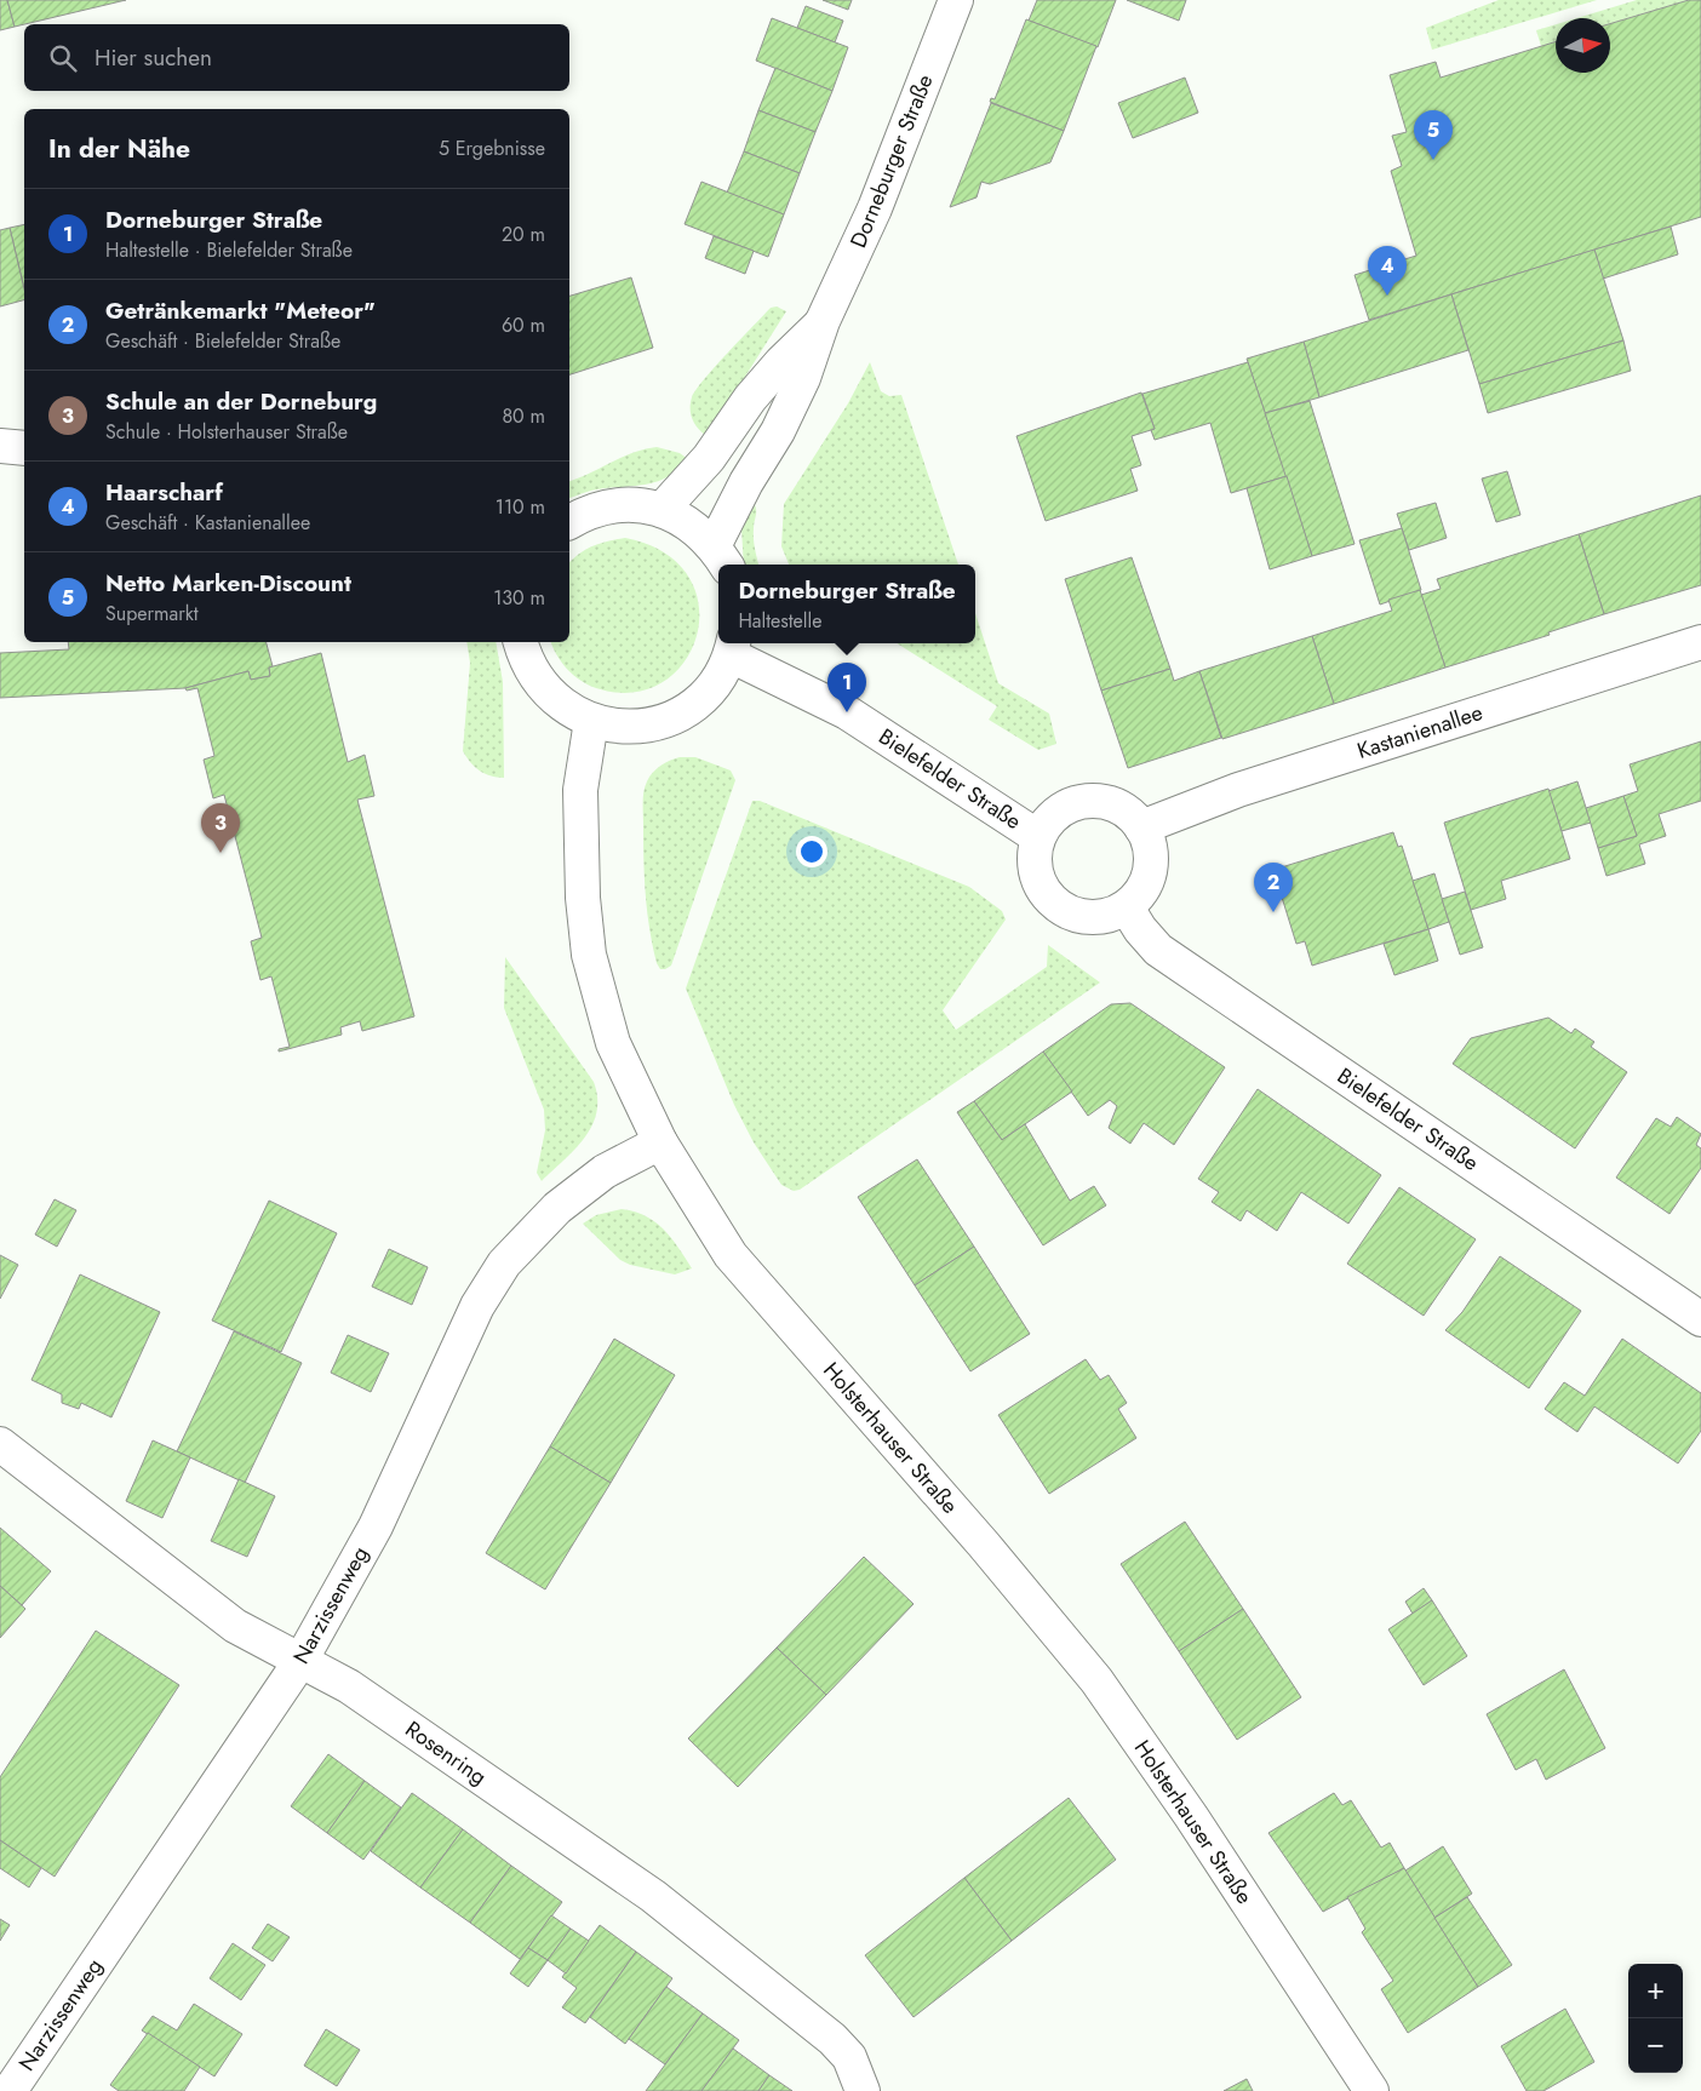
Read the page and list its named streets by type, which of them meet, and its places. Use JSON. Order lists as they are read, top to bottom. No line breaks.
{"streets":{"street":["Dorneburger Straße","Kastanienallee","Bielefelder Straße","Holsterhauser Straße","Narzissenweg","Rosenring"]},"crossings":[["Kastanienallee","Bielefelder Straße"],["Holsterhauser Straße","Narzissenweg"],["Narzissenweg","Rosenring"]],"north":"right","page":{"search":"Hier suchen","heading":["In der Nähe","5 Ergebnisse"],"pins":["5","4","1","3","2"],"list":[{"mark":"1","name":"Dorneburger Straße","note":"Haltestelle · Bielefelder Straße","value":"20 m"},{"mark":"2","name":"Getränkemarkt \"Meteor\"","note":"Geschäft · Bielefelder Straße","value":"60 m"},{"mark":"3","name":"Schule an der Dorneburg","note":"Schule · Holsterhauser Straße","value":"80 m"},{"mark":"4","name":"Haarscharf","note":"Geschäft · Kastanienallee","value":"110 m"},{"mark":"5","name":"Netto Marken-Discount","note":"Supermarkt","value":"130 m"}],"popup":["Dorneburger Straße","Haltestelle"],"map_buttons":["+","−"]}}
